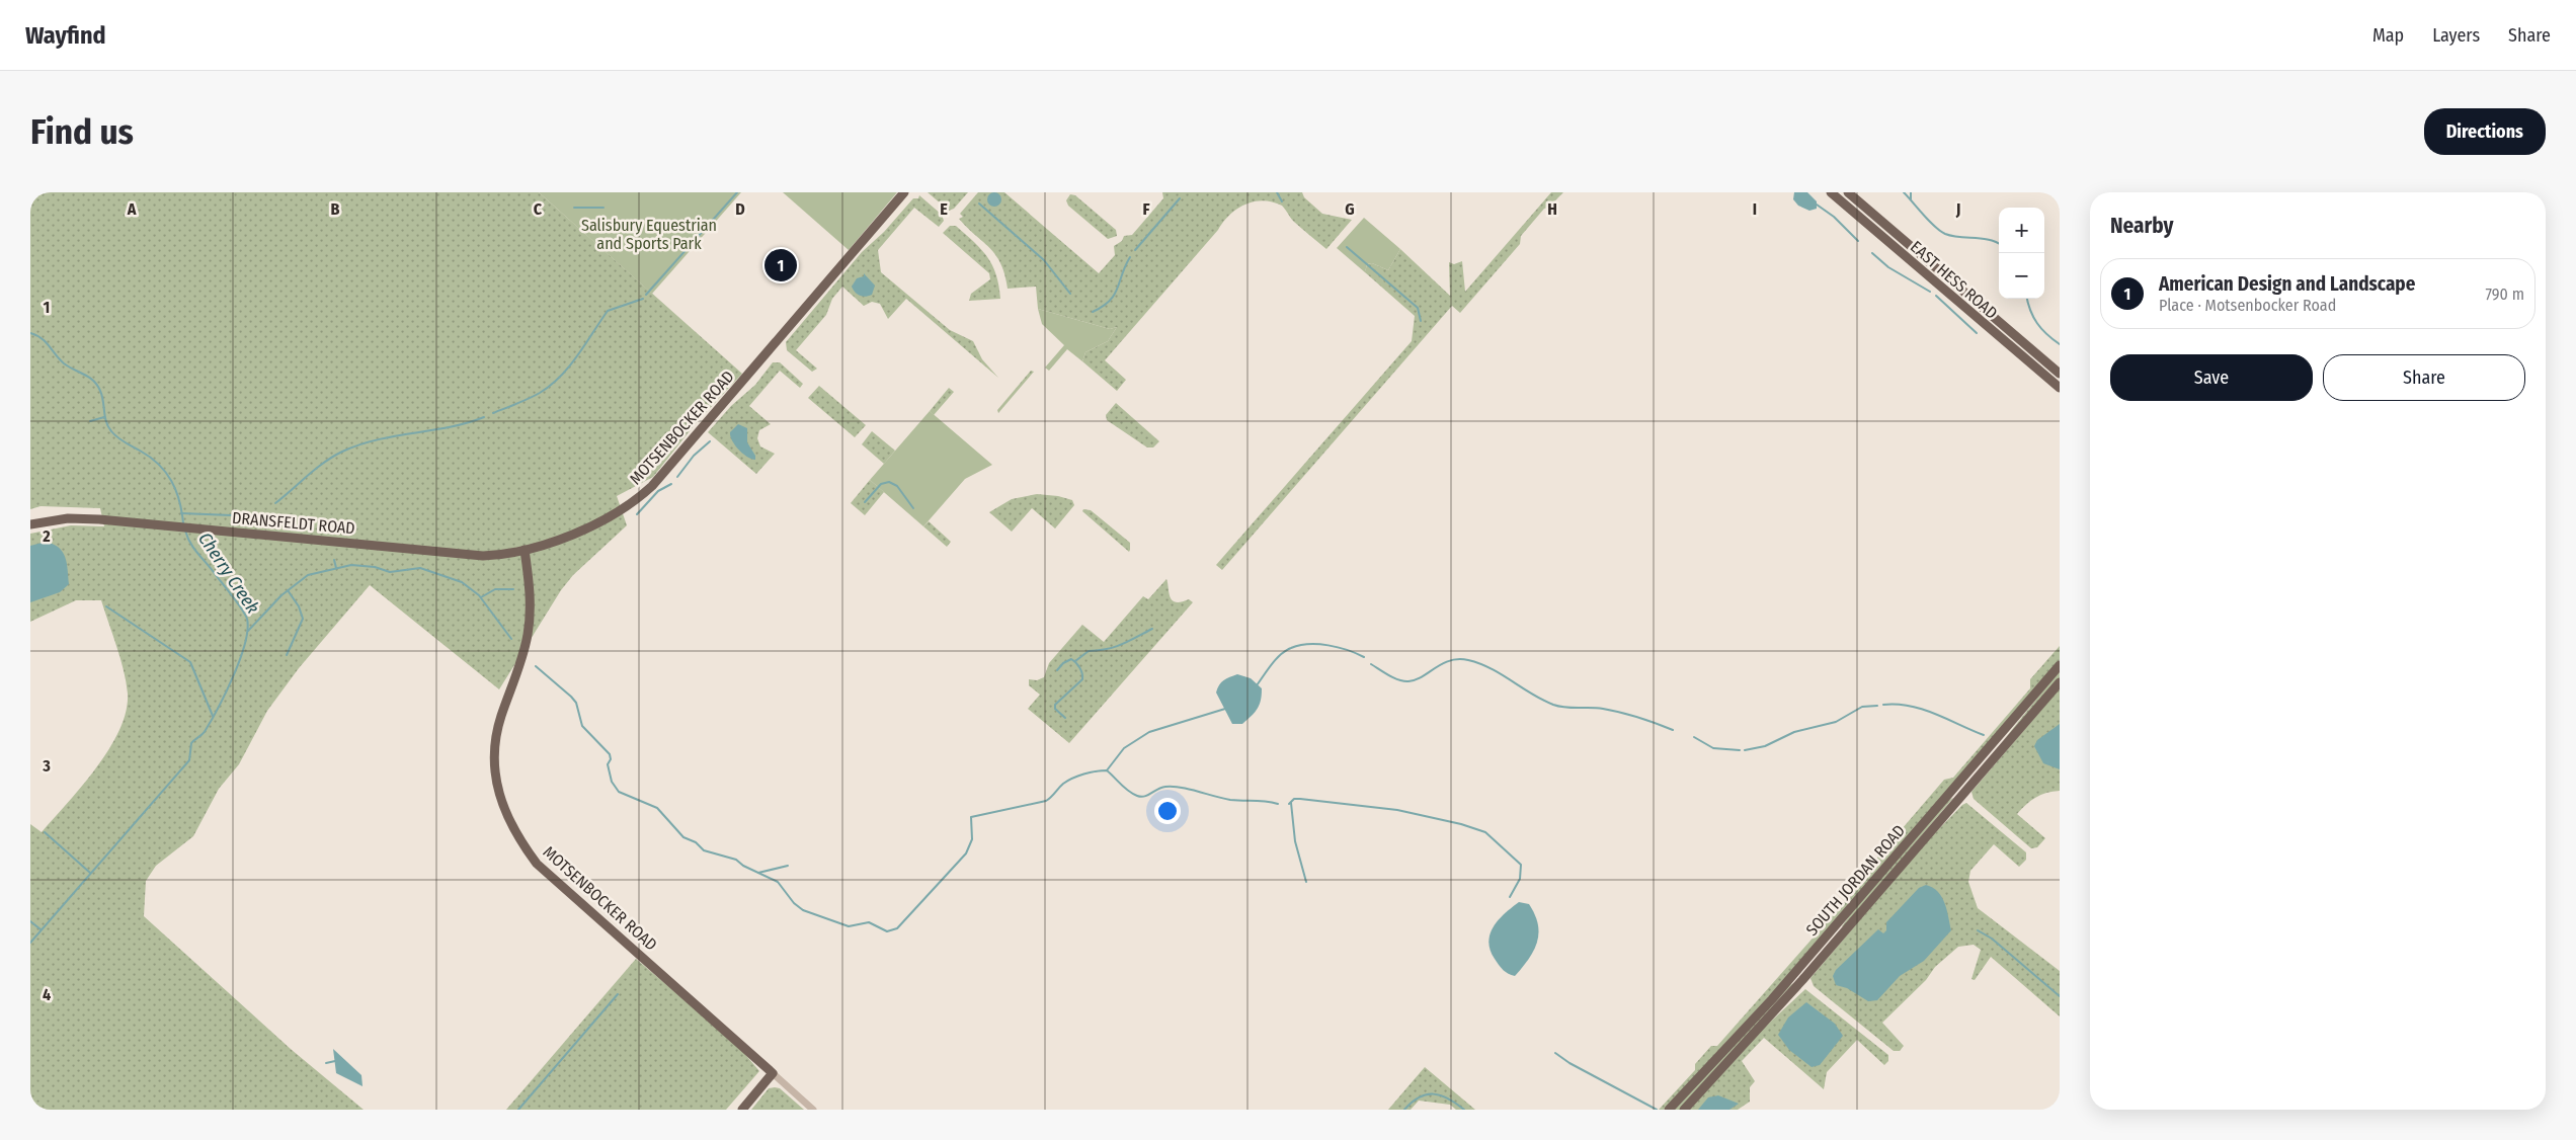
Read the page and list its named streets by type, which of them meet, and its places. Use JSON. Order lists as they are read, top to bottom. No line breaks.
{"streets":{"main road":["EAST HESS ROAD","MOTSENBOCKER ROAD","DRANSFELDT ROAD","SOUTH JORDAN ROAD"]},"crossings":[["MOTSENBOCKER ROAD","DRANSFELDT ROAD"]],"water":["Cherry Creek"],"parks":["Salisbury Equestrian and Sports Park"],"page":{"header":"Wayfind","nav":["Map","Layers","Share"],"buttons":["Directions",["Save","Share"]],"title":"Find us","heading":"Nearby","map_buttons":["+","−"],"pins":"1","list":[{"mark":"1","name":"American Design and Landscape","note":"Place · Motsenbocker Road","value":"790 m"}]},"grid":{"columns":["A","B","C","D","E","F","G","H","I","J"],"rows":["1","2","3","4"]}}
